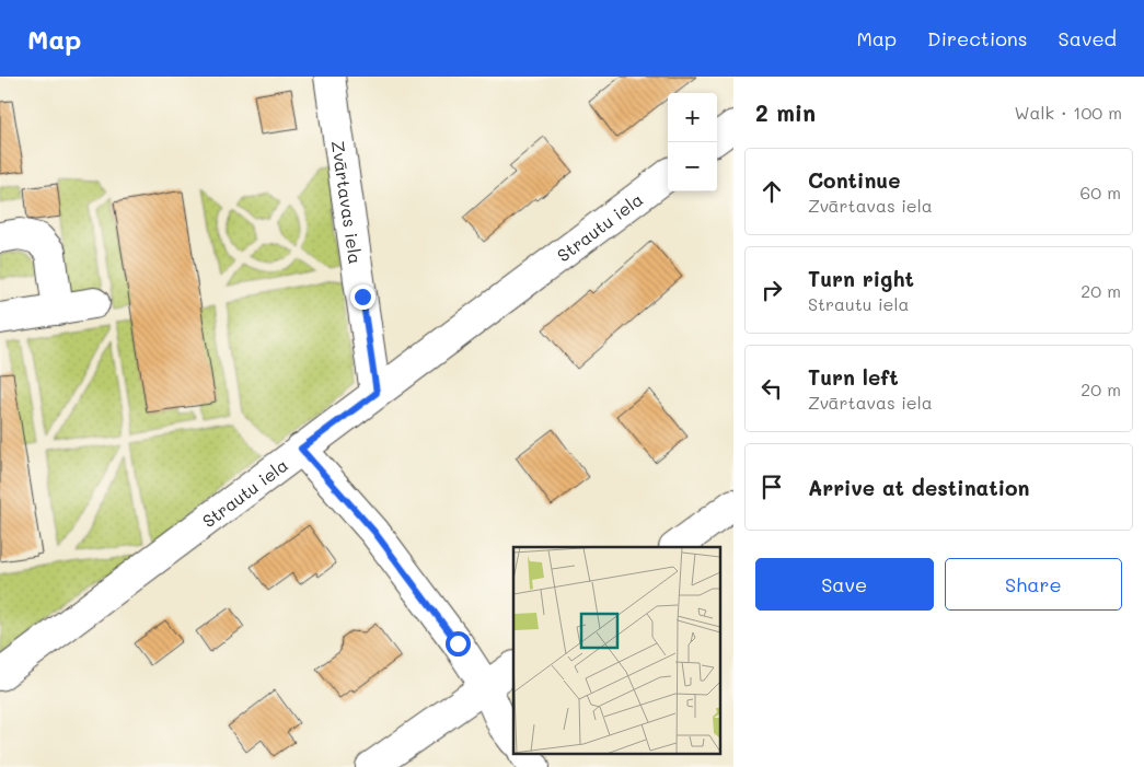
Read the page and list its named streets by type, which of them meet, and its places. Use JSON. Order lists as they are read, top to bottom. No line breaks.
{"streets":{"street":["Zvārtavas iela","Strautu iela"]},"crossings":[["Zvārtavas iela","Strautu iela"]],"page":{"header":"Map","nav":["Map","Directions","Saved"],"heading":["2 min","Walk · 100 m"],"map_buttons":["+","−"],"list":[["Continue","Zvārtavas iela","60 m"],["Turn right","Strautu iela","20 m"],["Turn left","Zvārtavas iela","20 m"],"Arrive at destination"],"buttons":["Save","Share"]}}
